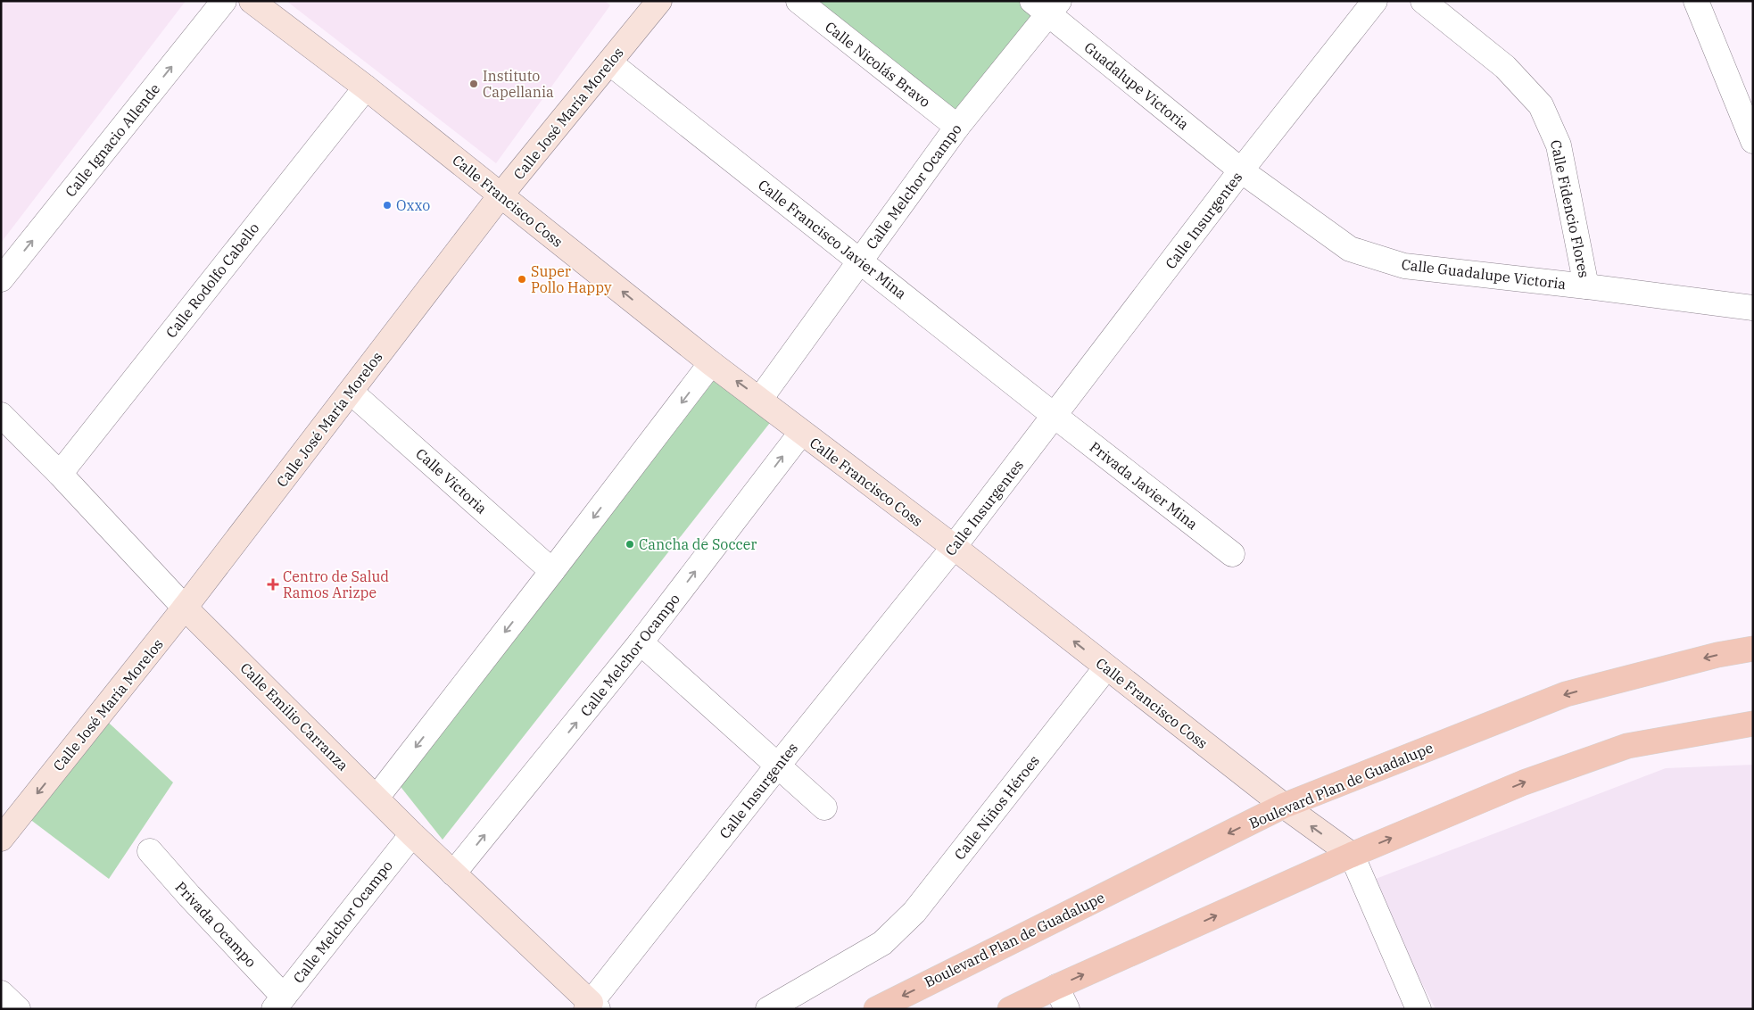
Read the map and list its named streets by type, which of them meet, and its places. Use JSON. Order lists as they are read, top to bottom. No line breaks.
{"streets":{"main road":["Boulevard Plan de Guadalupe"],"street":["Calle Nicolás Bravo","Guadalupe Victoria","Calle José María Morelos","Calle Ignacio Allende","Calle Melchor Ocampo","Calle Francisco Coss","Calle Fidencio Flores","Calle Insurgentes","Calle Francisco Javier Mina","Calle Guadalupe Victoria","Calle Rodolfo Cabello","Calle Victoria","Privada Javier Mina","Calle Emilio Carranza","Calle Niños Héroes","Privada Ocampo"]},"crossings":[["Calle Nicolás Bravo","Calle Melchor Ocampo"],["Guadalupe Victoria","Calle Melchor Ocampo"],["Guadalupe Victoria","Calle Insurgentes"],["Guadalupe Victoria","Calle Guadalupe Victoria"],["Calle José María Morelos","Calle Francisco Coss"],["Calle José María Morelos","Calle Francisco Javier Mina"],["Calle José María Morelos","Calle Victoria"],["Calle José María Morelos","Calle Emilio Carranza"],["Calle Melchor Ocampo","Calle Francisco Coss"],["Calle Melchor Ocampo","Calle Francisco Javier Mina"],["Calle Melchor Ocampo","Calle Emilio Carranza"],["Calle Melchor Ocampo","Privada Ocampo"],["Calle Francisco Coss","Calle Insurgentes"],["Calle Francisco Coss","Calle Rodolfo Cabello"],["Calle Francisco Coss","Boulevard Plan de Guadalupe"],["Calle Francisco Coss","Calle Niños Héroes"],["Calle Fidencio Flores","Calle Guadalupe Victoria"],["Calle Insurgentes","Calle Francisco Javier Mina"],["Calle Insurgentes","Calle Guadalupe Victoria"],["Calle Insurgentes","Privada Javier Mina"],["Calle Insurgentes","Calle Emilio Carranza"],["Calle Francisco Javier Mina","Privada Javier Mina"],["Calle Rodolfo Cabello","Calle Emilio Carranza"]],"one_way":["Calle Ignacio Allende","Calle Francisco Coss"],"places":{"other":["Instituto Capellania","Oxxo","Super Pollo Happy","Cancha de Soccer"],"health":["Centro de Salud Ramos Arizpe"]}}
